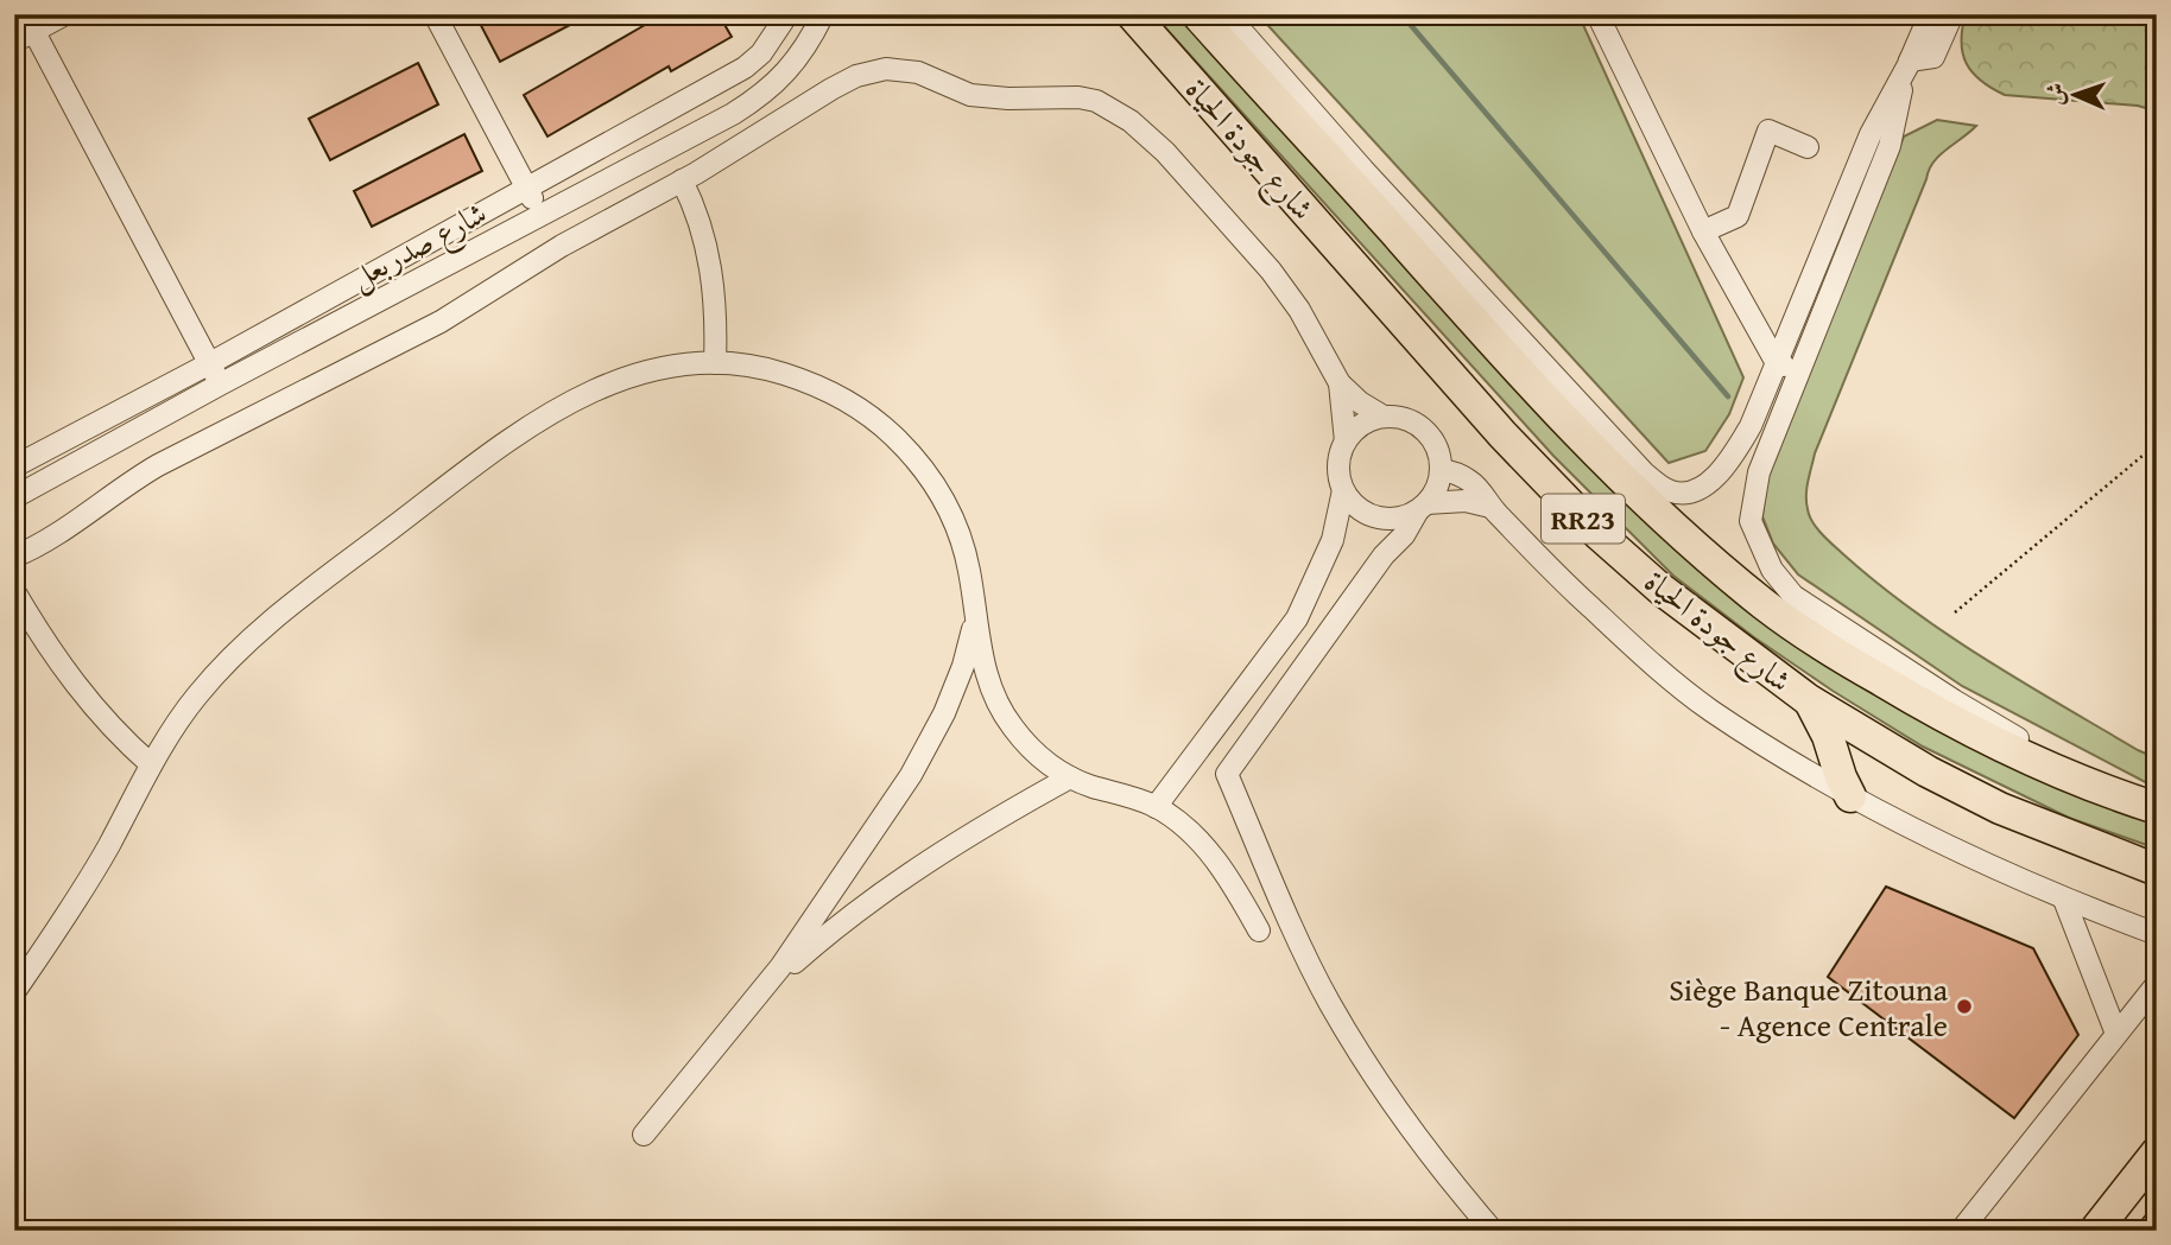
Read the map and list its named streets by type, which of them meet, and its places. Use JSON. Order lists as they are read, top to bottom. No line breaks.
{"streets":{"highway":["شارع جودة الحياة","RR23"],"street":["شارع صدربعل"]},"places":["Siège Banque Zitouna - Agence Centrale"],"north":"left"}
